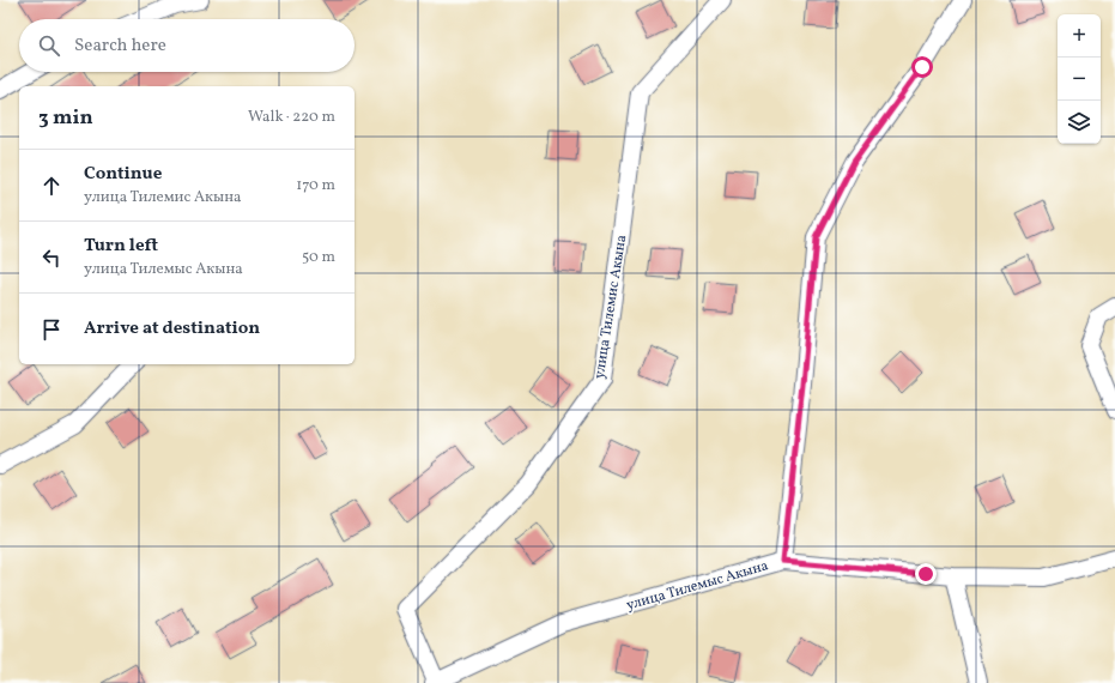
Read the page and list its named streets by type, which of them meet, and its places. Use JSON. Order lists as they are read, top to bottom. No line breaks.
{"streets":{"street":["улица Тилемис Акына","улица Тилемыс Акына"]},"crossings":[["улица Тилемис Акына","улица Тилемыс Акына"]],"page":{"map_buttons":["+","−"],"search":"Search here","heading":["3 min","Walk · 220 m"],"list":[["Continue","улица Тилемис Акына","170 m"],["Turn left","улица Тилемыс Акына","50 m"],"Arrive at destination"]}}
